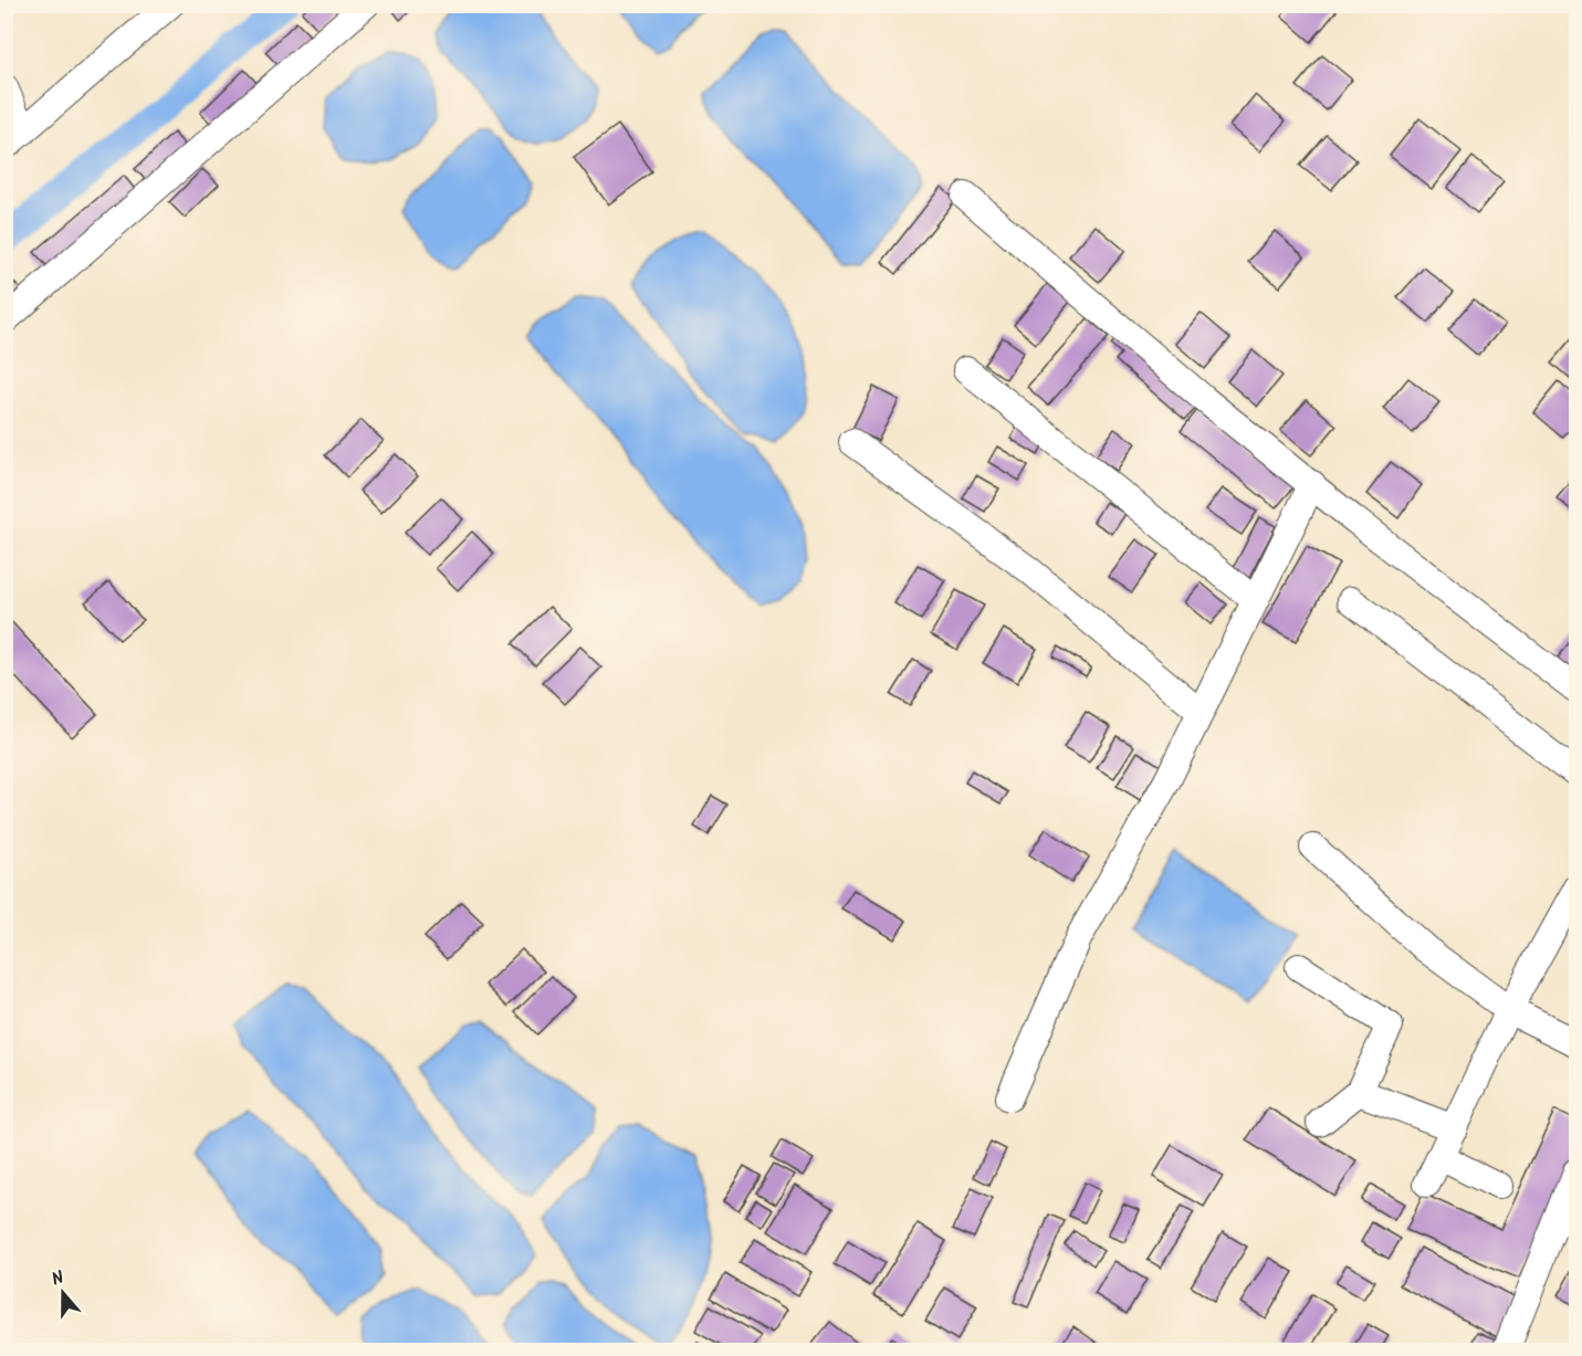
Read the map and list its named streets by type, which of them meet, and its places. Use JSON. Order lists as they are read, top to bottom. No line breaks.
{"north":"top"}
